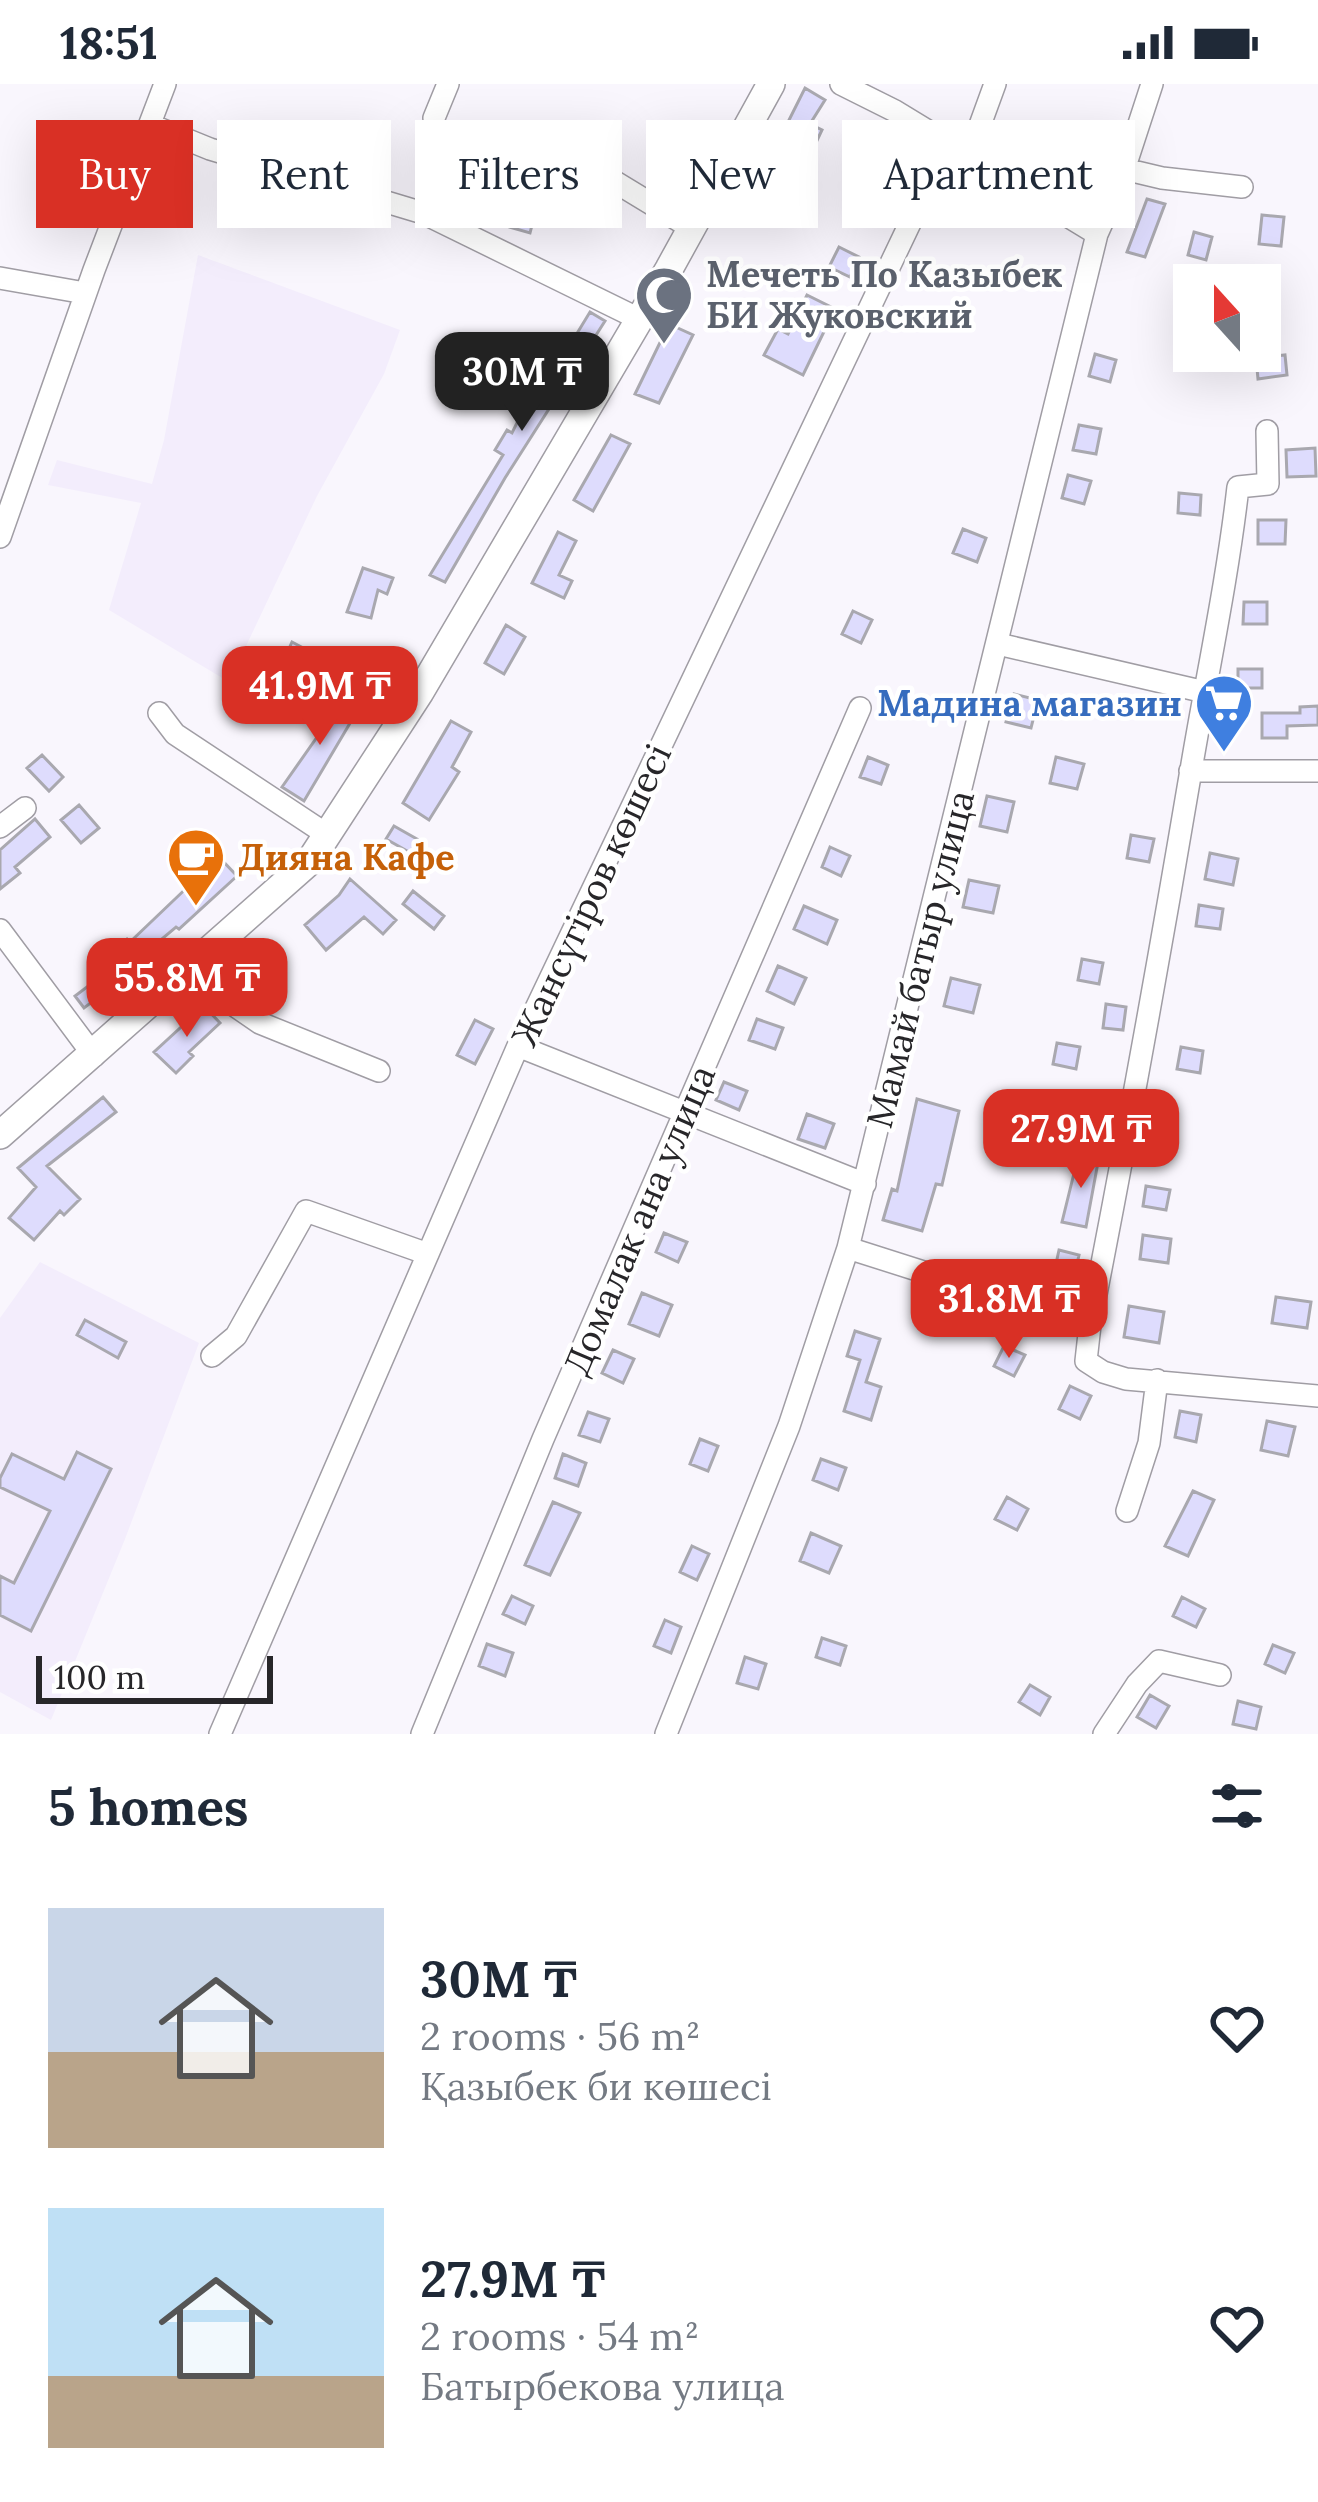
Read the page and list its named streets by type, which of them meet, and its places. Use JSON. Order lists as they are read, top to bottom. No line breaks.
{"streets":{"street":["Жансүгіров көшесі","Мамай батыр улица","Домалак ана улица"]},"places":{"mosque":["Мечеть По Казыбек БИ Жуковский"],"supermarket":["Мадина магазин"],"cafe":["Дияна Кафе"]},"scale_bar":"100 m","north":"top","page":{"status":"18:51","chip":["Buy","Rent","Filters","New","Apartment"],"price":["30M ₸","41.9M ₸","55.8M ₸","27.9M ₸","31.8M ₸"],"scale":"100 m","heading":"5 homes","list":[{"name":"30M ₸","note":"2 rooms · 56 m² · Қазыбек би көшесі"},{"name":"27.9M ₸","note":"2 rooms · 54 m² · Батырбекова улица"}]}}
